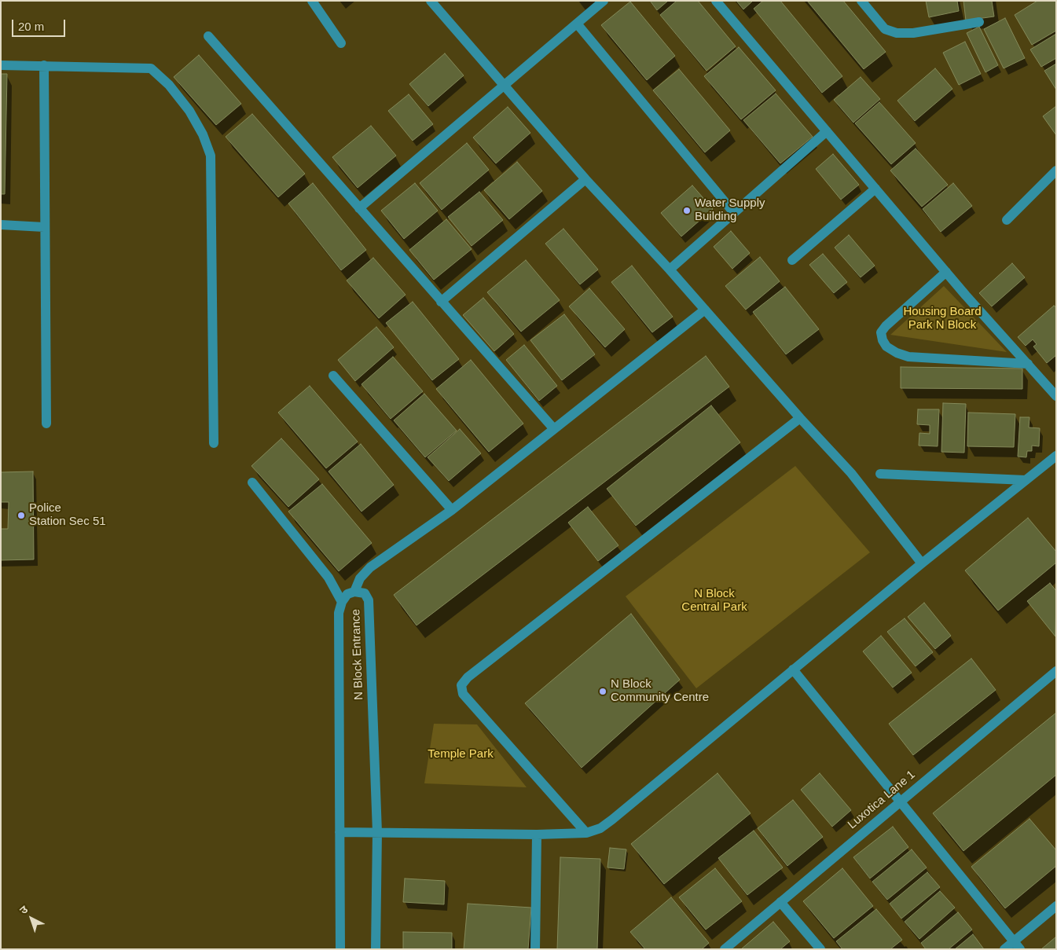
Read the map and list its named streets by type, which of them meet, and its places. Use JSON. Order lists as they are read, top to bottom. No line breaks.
{"streets":{"street":["N Block Entrance","Luxotica Lane 1"]},"parks":["Housing Board Park N Block","N Block Central Park","Temple Park"],"places":["Water Supply Building","Police Station Sec 51","N Block Community Centre"],"scale_bar":"20 m","north":"top left"}
